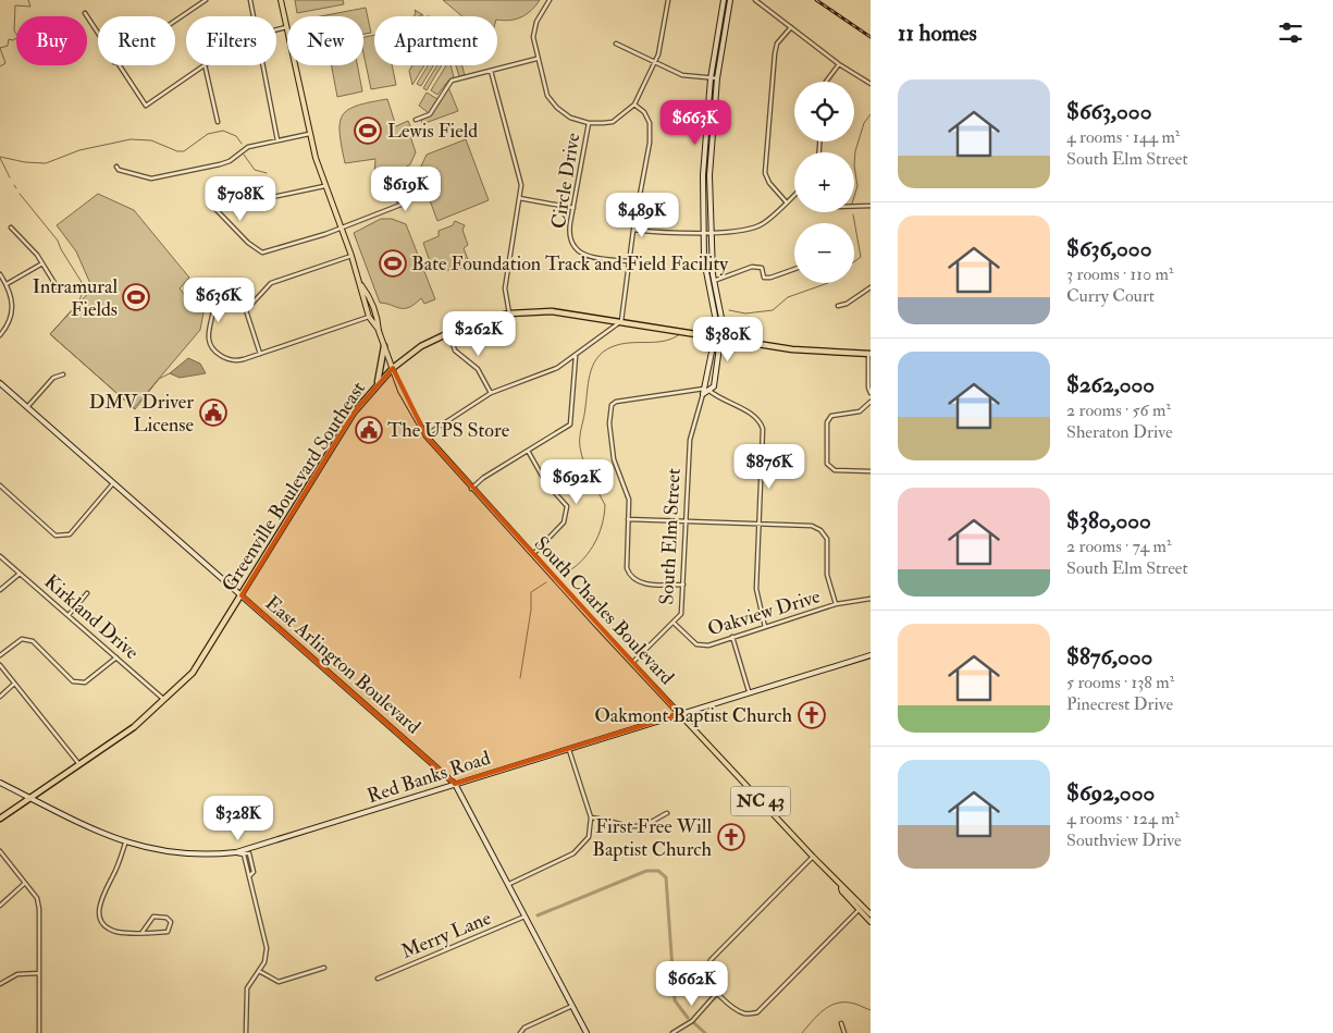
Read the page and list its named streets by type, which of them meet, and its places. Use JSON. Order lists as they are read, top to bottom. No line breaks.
{"streets":{"highway":["Greenville Boulevard Southeast"],"main road":["South Charles Boulevard","NC 43"],"street":["Circle Drive","South Elm Street","Oakview Drive","Kirkland Drive","East Arlington Boulevard","Red Banks Road","Merry Lane"]},"crossings":[["Greenville Boulevard Southeast","South Elm Street"],["Greenville Boulevard Southeast","South Charles Boulevard"],["Greenville Boulevard Southeast","Kirkland Drive"],["Greenville Boulevard Southeast","East Arlington Boulevard"],["Greenville Boulevard Southeast","Red Banks Road"],["South Elm Street","South Charles Boulevard"],["South Elm Street","Oakview Drive"],["South Charles Boulevard","Red Banks Road"],["East Arlington Boulevard","Red Banks Road"],["East Arlington Boulevard","Merry Lane"]],"places":{"sports":["Lewis Field","Bate Foundation Track and Field Facility","Intramural Fields"],"public building":["DMV Driver License","The UPS Store"],"church":["Oakmont Baptist Church","First Free Will Baptist Church"]},"page":{"heading":"11 homes","chip":["Buy","Rent","Filters","New","Apartment"],"list":[{"name":"$663,000","note":"4 rooms · 144 m² · South Elm Street"},{"name":"$636,000","note":"3 rooms · 110 m² · Curry Court"},{"name":"$262,000","note":"2 rooms · 56 m² · Sheraton Drive"},{"name":"$380,000","note":"2 rooms · 74 m² · South Elm Street"},{"name":"$876,000","note":"5 rooms · 138 m² · Pinecrest Drive"},{"name":"$692,000","note":"4 rooms · 124 m² · Southview Drive"}],"map_buttons":["+","−"],"price":["$663K","$619K","$708K","$489K","$636K","$262K","$380K","$876K","$692K","$328K","$662K"]}}
